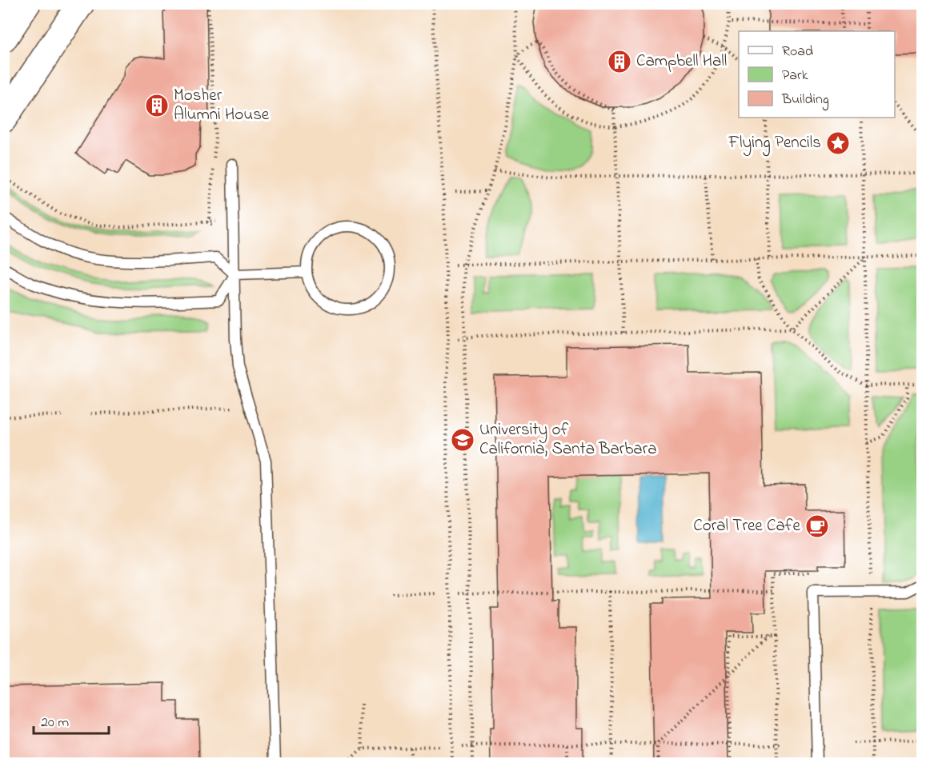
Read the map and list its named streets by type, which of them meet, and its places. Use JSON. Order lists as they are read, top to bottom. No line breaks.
{"places":{"building":["Campbell Hall","Mosher Alumni House"],"place":["Flying Pencils"],"school or university":["University of California, Santa Barbara"],"cafe":["Coral Tree Cafe"]},"legend":["Road","Park","Building"],"scale_bar":"20 m"}
